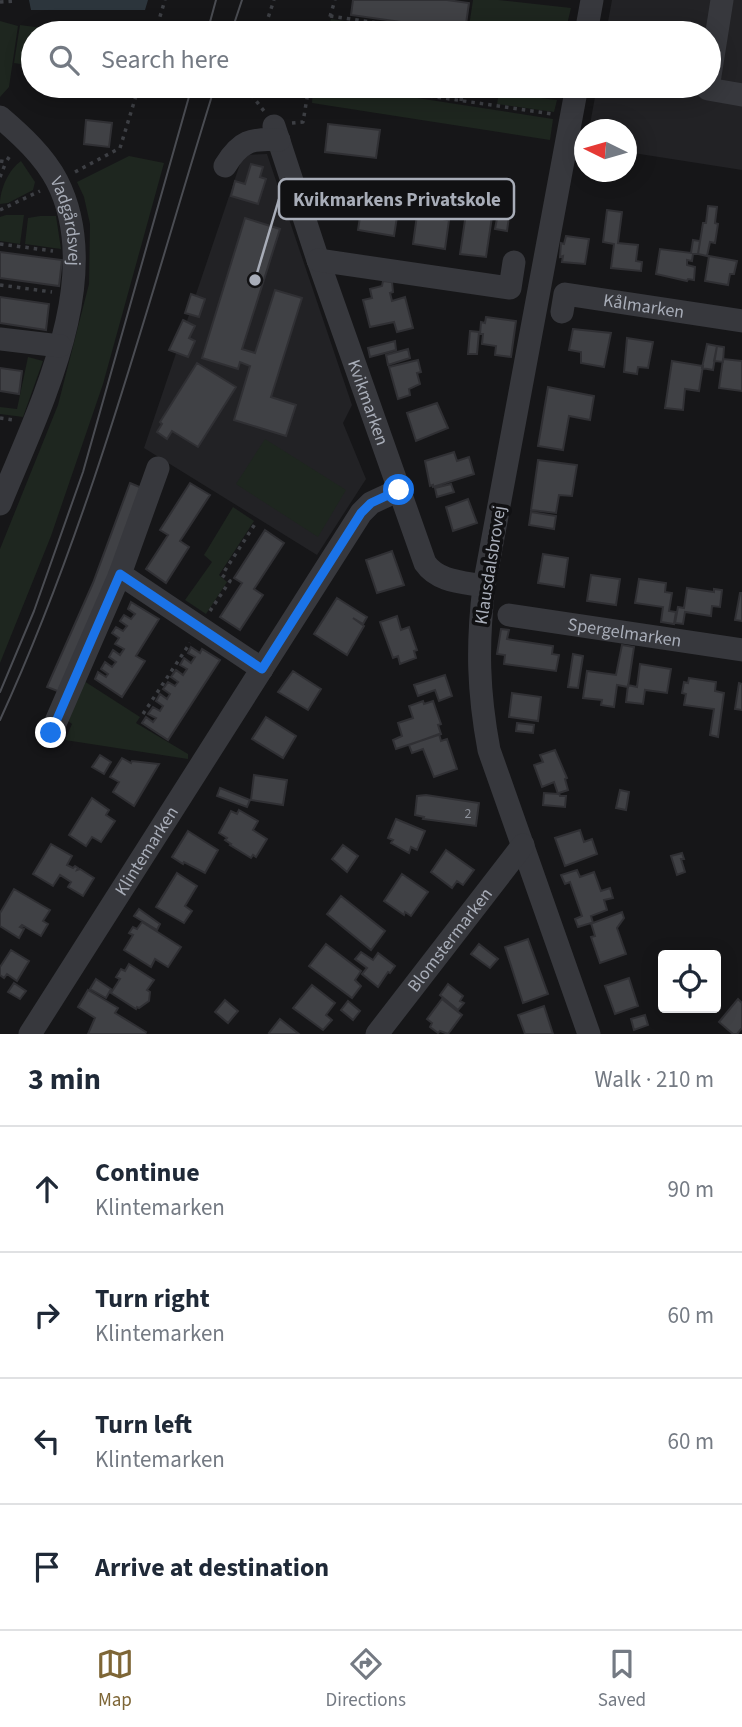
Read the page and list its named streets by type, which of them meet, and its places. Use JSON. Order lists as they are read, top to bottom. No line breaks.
{"streets":{"street":["Vadgårdsvej","Kålmarken","Kvikmarken","Klausdalsbrovej","Spergelmarken","Klintemarken","Blomstermarken"]},"crossings":[["Kvikmarken","Klausdalsbrovej"],["Kvikmarken","Klintemarken"],["Klausdalsbrovej","Blomstermarken"]],"places":["Kvikmarkens Privatskole"],"house_numbers":["2"],"north":"left","page":{"search":"Search here","heading":["3 min","Walk · 210 m"],"list":[["Continue","Klintemarken","90 m"],["Turn right","Klintemarken","60 m"],["Turn left","Klintemarken","60 m"],"Arrive at destination"],"nav":["Map","Directions","Saved"]}}
